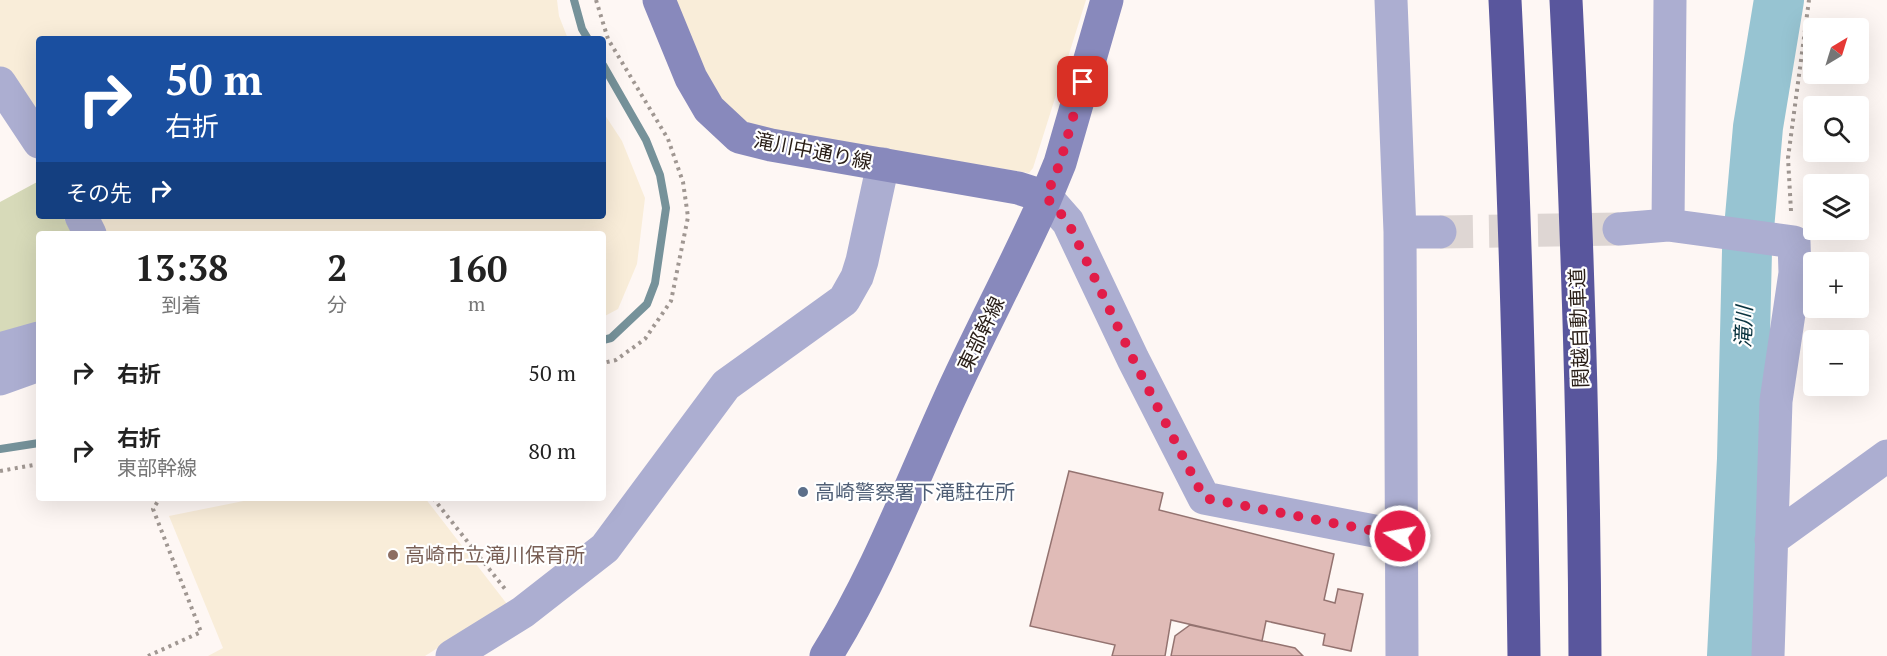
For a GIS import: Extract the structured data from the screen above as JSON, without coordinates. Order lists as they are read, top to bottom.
{
  "streets": {
    "highway": ["関越自動車道"],
    "street": ["滝川中通り線", "東部幹線"]
  },
  "crossings": [
    ["滝川中通り線", "東部幹線"]
  ],
  "water": ["滝川"],
  "places": ["高崎警察署下滝駐在所", "高崎市立滝川保育所"],
  "north": "top right",
  "page": {
    "map_buttons": ["+", "−"],
    "turn": ["50 m", "右折"],
    "then": "その先",
    "eta": [
      "13:38",
      "到着",
      "2",
      "分",
      "160",
      "m"
    ],
    "list": [
      {
        "name": "右折",
        "value": "50 m"
      },
      {
        "name": "右折",
        "note": "東部幹線",
        "value": "80 m"
      }
    ]
  }
}
